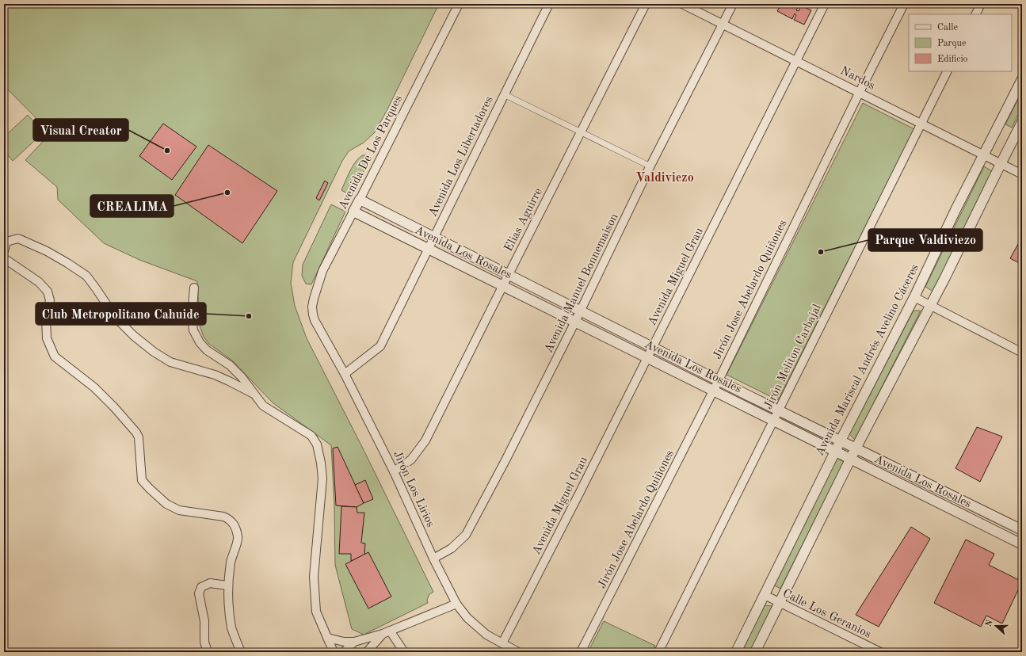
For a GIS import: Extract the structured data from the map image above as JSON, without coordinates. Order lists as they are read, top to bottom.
{
  "streets": {
    "street": [
      "Nardos",
      "Avenida De Los Parques",
      "Avenida Los Libertadores",
      "Elias Aguirre",
      "Avenida Los Rosales",
      "Avenida Miguel Grau",
      "Avenida Manuel Bonnemaison",
      "Jirón Jose Abelardo Quiñones",
      "Jirón Meliton Carbajal",
      "Avenida Mariscal Andrés Avelino Cáceres",
      "Jirón Los Lirios",
      "Calle Los Geranios"
    ]
  },
  "crossings": [
    ["Nardos", "Avenida Miguel Grau"],
    ["Nardos", "Avenida Manuel Bonnemaison"],
    ["Nardos", "Jirón Jose Abelardo Quiñones"],
    ["Nardos", "Jirón Meliton Carbajal"],
    ["Nardos", "Avenida Mariscal Andrés Avelino Cáceres"],
    ["Avenida De Los Parques", "Avenida Los Rosales"],
    ["Avenida De Los Parques", "Jirón Los Lirios"],
    ["Avenida Los Libertadores", "Avenida Los Rosales"],
    ["Avenida Los Libertadores", "Jirón Los Lirios"],
    ["Elias Aguirre", "Avenida Los Rosales"],
    ["Elias Aguirre", "Jirón Los Lirios"],
    ["Avenida Los Rosales", "Avenida Miguel Grau"],
    ["Avenida Los Rosales", "Avenida Manuel Bonnemaison"],
    ["Avenida Los Rosales", "Jirón Jose Abelardo Quiñones"],
    ["Avenida Los Rosales", "Jirón Meliton Carbajal"],
    ["Avenida Los Rosales", "Avenida Mariscal Andrés Avelino Cáceres"],
    ["Avenida Miguel Grau", "Jirón Los Lirios"],
    ["Avenida Manuel Bonnemaison", "Jirón Los Lirios"],
    ["Avenida Mariscal Andrés Avelino Cáceres", "Calle Los Geranios"]
  ],
  "districts": ["Valdiviezo"],
  "places": [
    "Visual Creator",
    "CREALIMA",
    "Parque Valdiviezo",
    "Club Metropolitano Cahuide"
  ],
  "legend": ["Calle", "Parque", "Edificio"],
  "north": "left"
}
